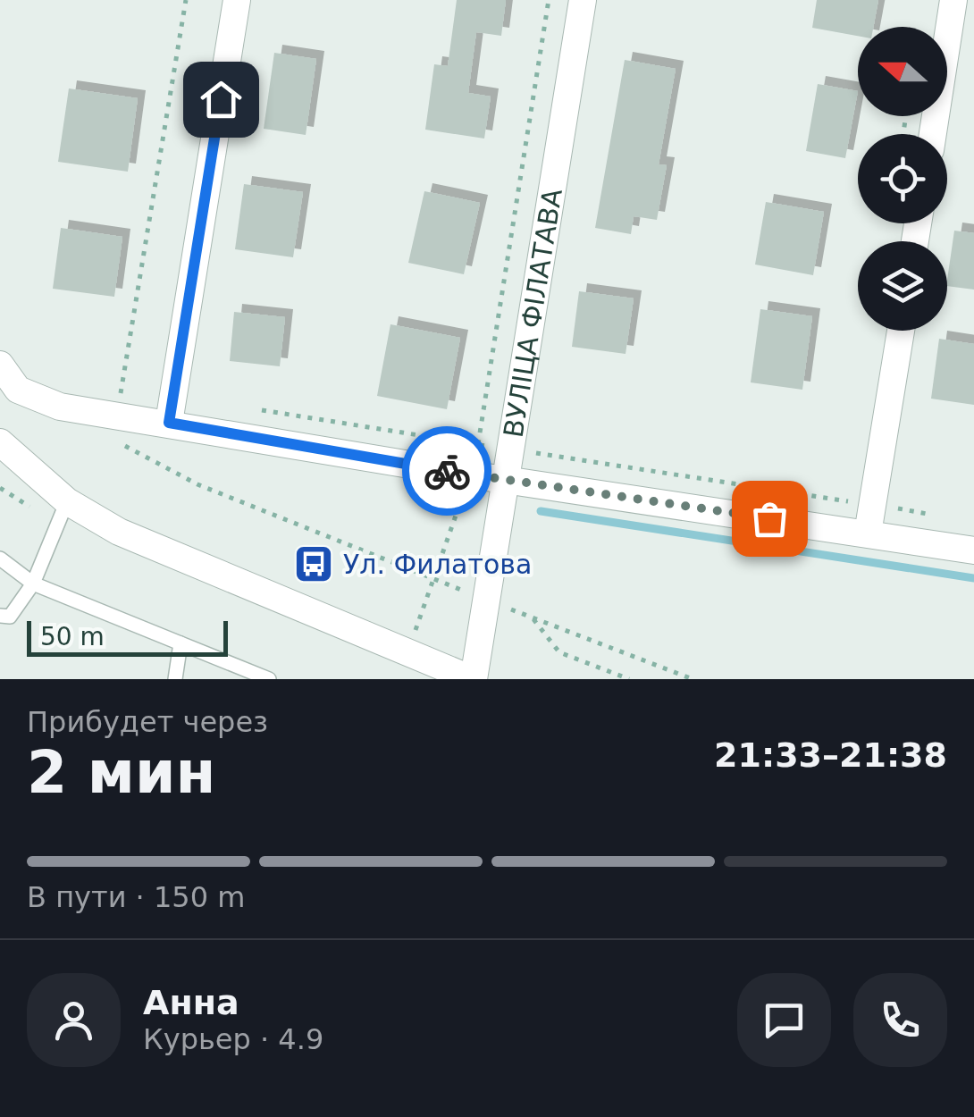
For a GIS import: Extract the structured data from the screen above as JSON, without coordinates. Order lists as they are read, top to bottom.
{
  "streets": {
    "street": ["ВУЛІЦА ФІЛАТАВА"]
  },
  "places": {
    "bus stop": ["Ул. Филатова"]
  },
  "scale_bar": "50 m",
  "north": "left",
  "page": {
    "scale": "50 m",
    "heading": ["2 мин", "Прибудет через", "21:33–21:38"],
    "panel": ["Анна", "Курьер · 4.9"],
    "bar": "В пути · 150 m"
  }
}
